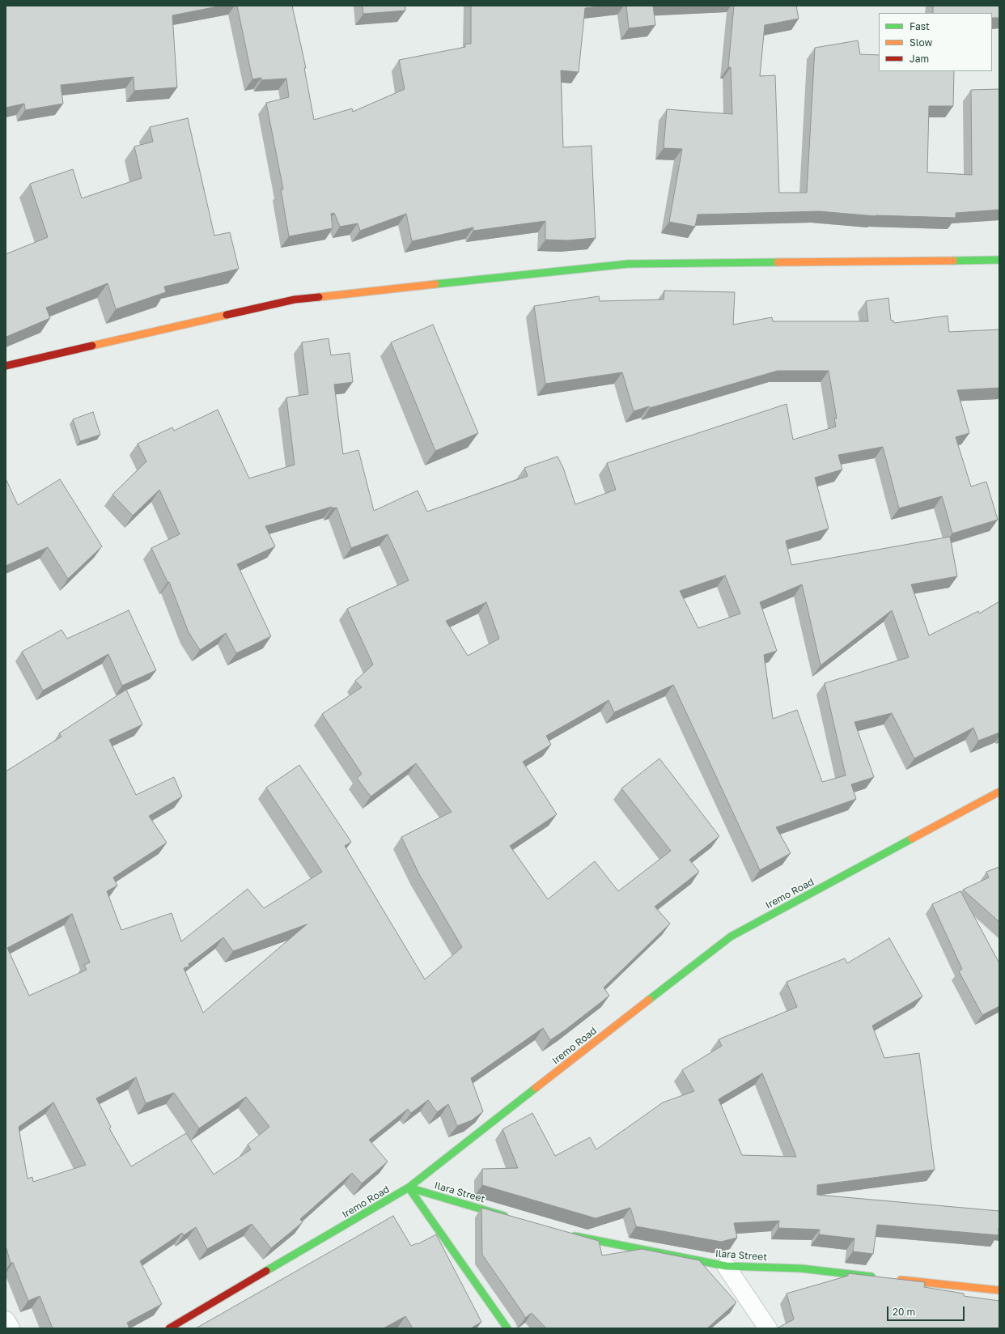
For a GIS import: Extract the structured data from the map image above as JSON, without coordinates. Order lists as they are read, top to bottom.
{
  "streets": {
    "street": ["Iremo Road", "Ilara Street"]
  },
  "crossings": [
    ["Iremo Road", "Ilara Street"]
  ],
  "legend": ["Fast", "Slow", "Jam"],
  "scale_bar": "20 m"
}
